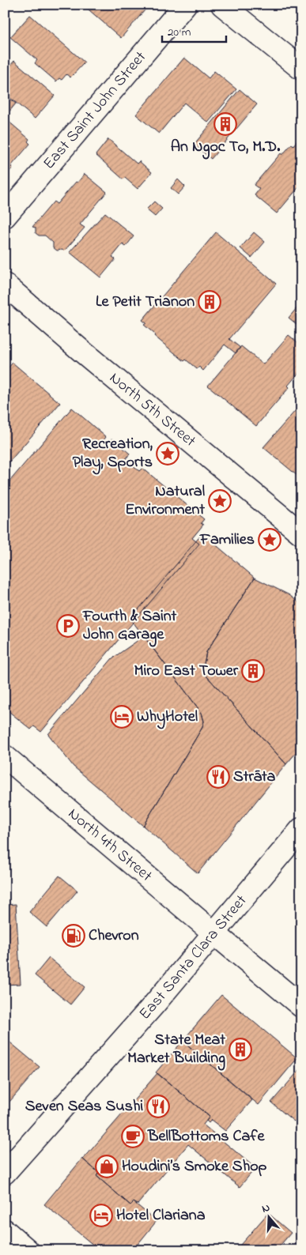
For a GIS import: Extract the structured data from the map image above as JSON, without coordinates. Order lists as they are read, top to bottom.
{
  "streets": {
    "street": [
      "East Saint John Street",
      "North 5th Street",
      "North 4th Street",
      "East Santa Clara Street"
    ]
  },
  "crossings": [
    ["North 4th Street", "East Santa Clara Street"]
  ],
  "places": {
    "building": [
      "An Ngoc To, M.D.",
      "Le Petit Trianon",
      "Miro East Tower",
      "State Meat Market Building"
    ],
    "place": ["Recreation, Play, Sports", "Natural Environment", "Families"],
    "parking": ["Fourth & Saint John Garage"],
    "hotel": ["WhyHotel", "Hotel Clariana"],
    "restaurant": ["Strāta", "Seven Seas Sushi"],
    "fuel station": ["Chevron"],
    "cafe": ["BellBottoms Cafe"],
    "shop": ["Houdini’s Smoke Shop"]
  },
  "scale_bar": "20 m",
  "north": "top"
}
